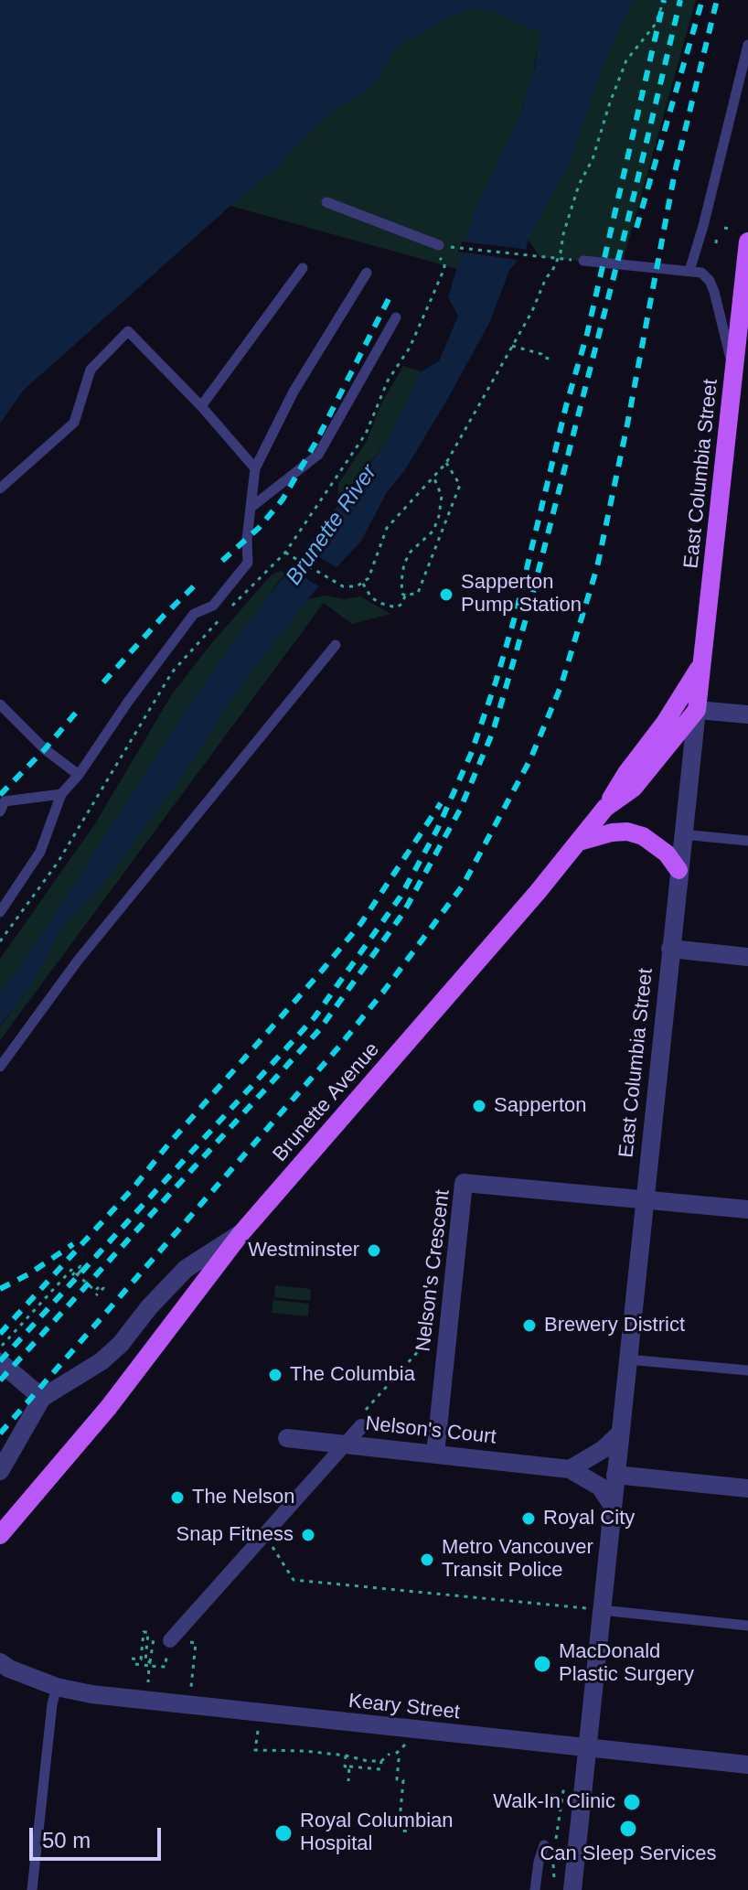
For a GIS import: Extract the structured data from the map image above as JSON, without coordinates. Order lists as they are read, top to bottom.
{
  "streets": {
    "main road": ["East Columbia Street", "Brunette Avenue"],
    "street": ["Nelson's Crescent", "Nelson's Court", "Keary Street"]
  },
  "crossings": [
    ["East Columbia Street", "Brunette Avenue"],
    ["East Columbia Street", "Nelson's Crescent"],
    ["East Columbia Street", "Nelson's Court"],
    ["East Columbia Street", "Keary Street"],
    ["Nelson's Crescent", "Nelson's Court"]
  ],
  "water": ["Brunette River"],
  "places": [
    "Sapperton Pump Station",
    "Sapperton",
    "Westminster",
    "Brewery District",
    "The Columbia",
    "The Nelson",
    "Royal City",
    "Snap Fitness",
    "Metro Vancouver Transit Police",
    "MacDonald Plastic Surgery",
    "Walk-In Clinic",
    "Can Sleep Services",
    "Royal Columbian Hospital"
  ],
  "scale_bar": "50 m"
}
